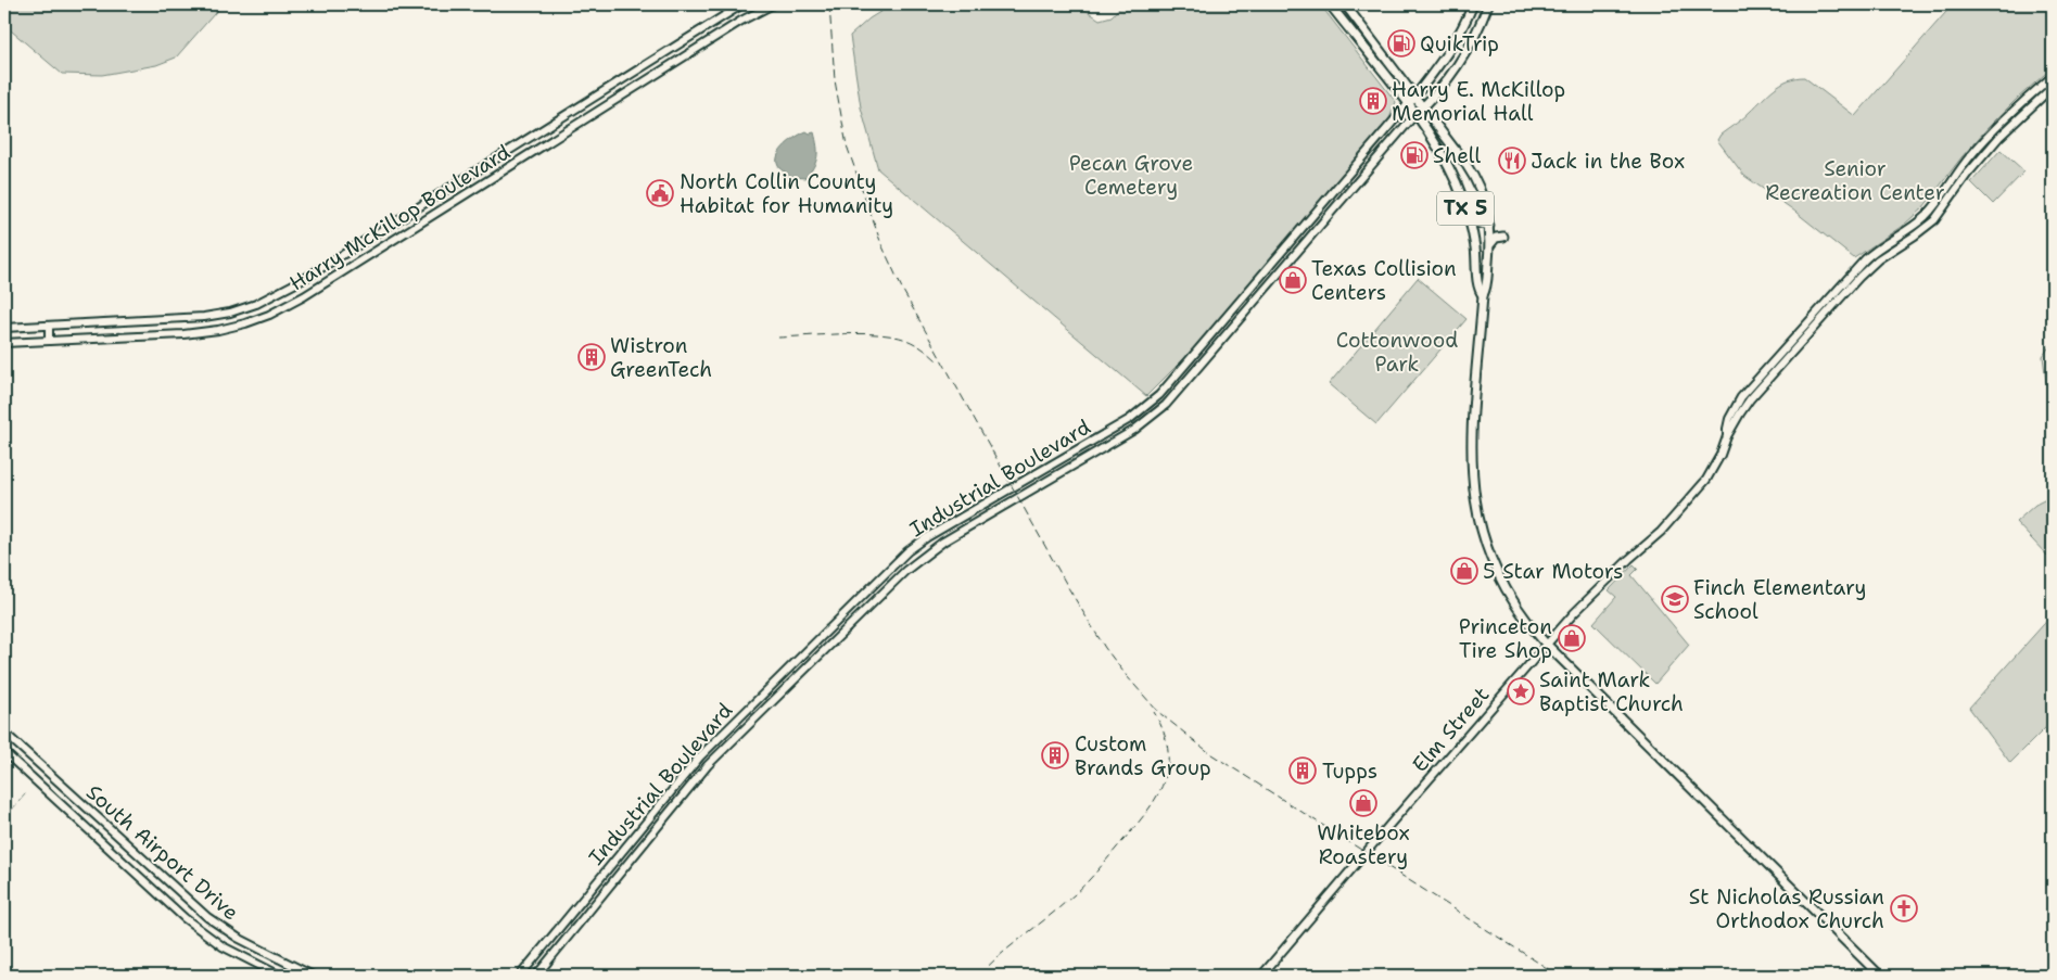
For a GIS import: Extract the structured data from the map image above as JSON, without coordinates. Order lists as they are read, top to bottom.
{
  "streets": {
    "main road": [
      "TX 5",
      "Harry McKillop Boulevard",
      "Industrial Boulevard",
      "Elm Street",
      "South Airport Drive"
    ]
  },
  "crossings": [
    ["TX 5", "Industrial Boulevard"],
    ["TX 5", "Elm Street"]
  ],
  "parks": ["Pecan Grove Cemetery", "Senior Recreation Center", "Cottonwood Park"],
  "places": {
    "fuel station": ["QuikTrip", "Shell"],
    "building": [
      "Harry E. McKillop Memorial Hall",
      "Wistron GreenTech",
      "Custom Brands Group",
      "Tupps"
    ],
    "restaurant": ["Jack in the Box"],
    "public building": ["North Collin County Habitat for Humanity"],
    "shop": [
      "Texas Collision Centers",
      "5 Star Motors",
      "Princeton Tire Shop",
      "Whitebox Roastery"
    ],
    "school or university": ["Finch Elementary School"],
    "place": ["Saint Mark Baptist Church"],
    "church": ["St Nicholas Russian Orthodox Church"]
  }
}
